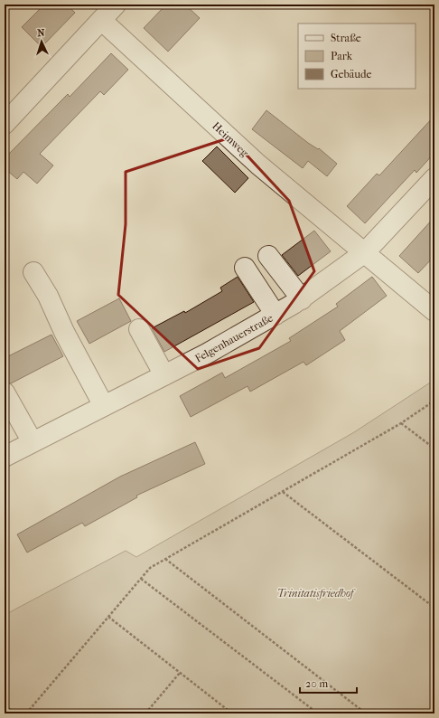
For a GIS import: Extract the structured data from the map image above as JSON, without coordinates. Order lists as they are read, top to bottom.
{
  "streets": {
    "street": ["Heimweg", "Felgenhauerstraße"]
  },
  "crossings": [
    ["Heimweg", "Felgenhauerstraße"]
  ],
  "parks": ["Trinitatisfriedhof"],
  "legend": ["Straße", "Park", "Gebäude"],
  "scale_bar": "20 m",
  "north": "top"
}
